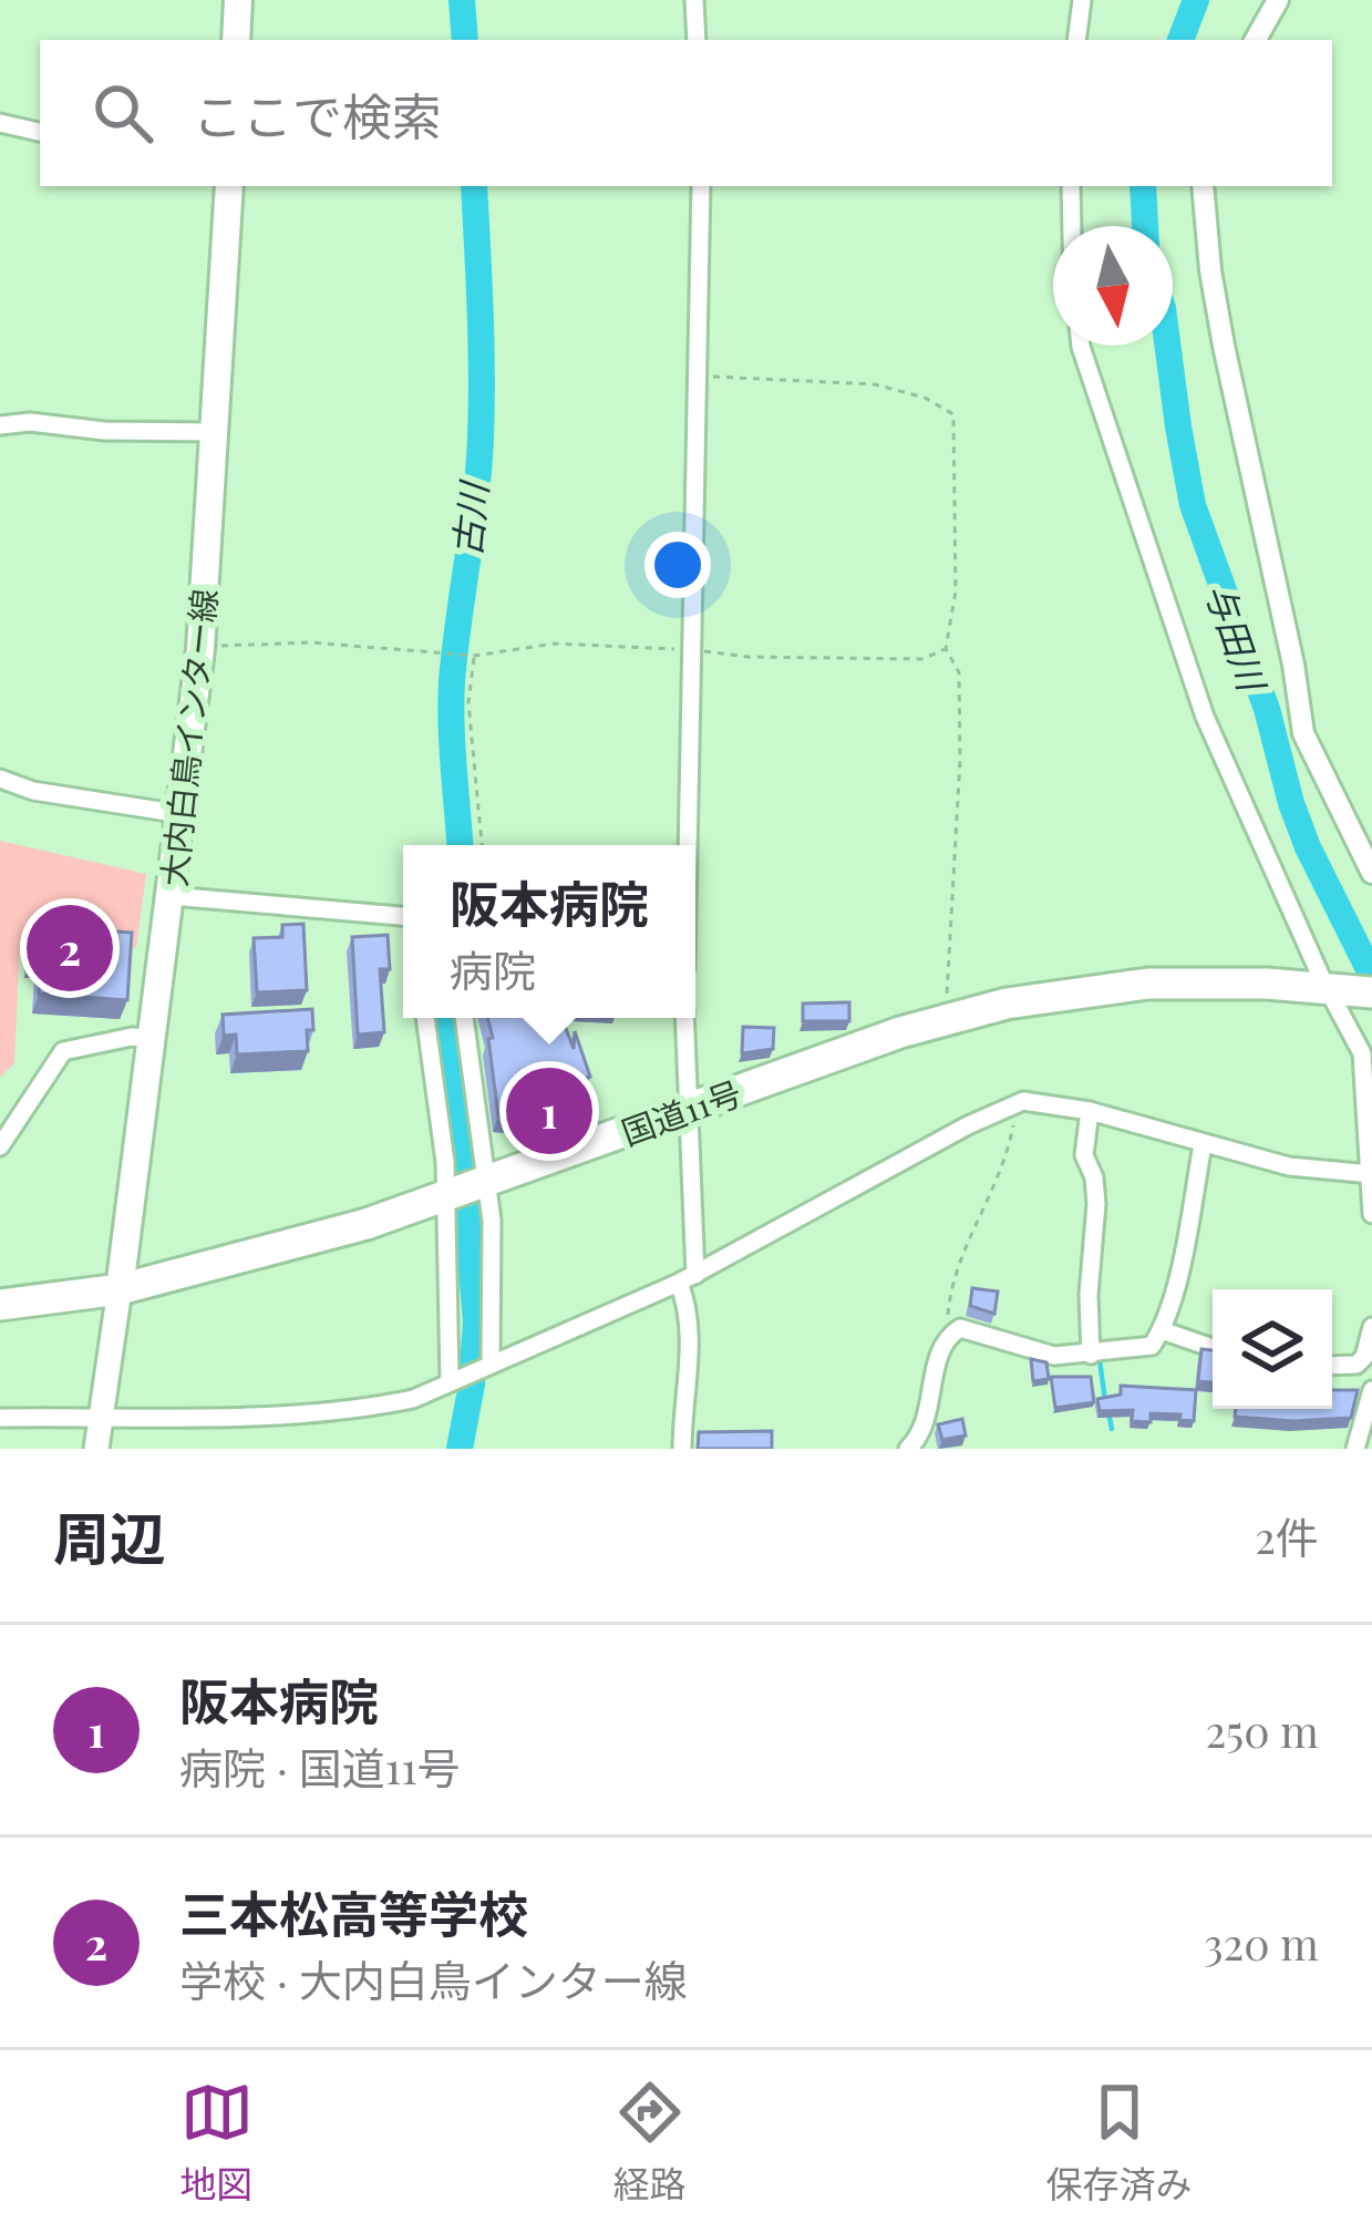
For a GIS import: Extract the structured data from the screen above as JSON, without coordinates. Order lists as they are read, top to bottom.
{
  "streets": {
    "highway": ["国道11号"],
    "main road": ["大内白鳥インター線"]
  },
  "crossings": [
    ["大内白鳥インター線", "国道11号"]
  ],
  "water": ["古川", "与田川"],
  "north": "bottom",
  "page": {
    "search": "ここで検索",
    "popup": ["阪本病院", "病院"],
    "pins": ["2", "1"],
    "heading": ["周辺", "2件"],
    "list": [
      {
        "mark": "1",
        "name": "阪本病院",
        "note": "病院 · 国道11号",
        "value": "250 m"
      },
      {
        "mark": "2",
        "name": "三本松高等学校",
        "note": "学校 · 大内白鳥インター線",
        "value": "320 m"
      }
    ],
    "nav": ["地図", "経路", "保存済み"]
  }
}
